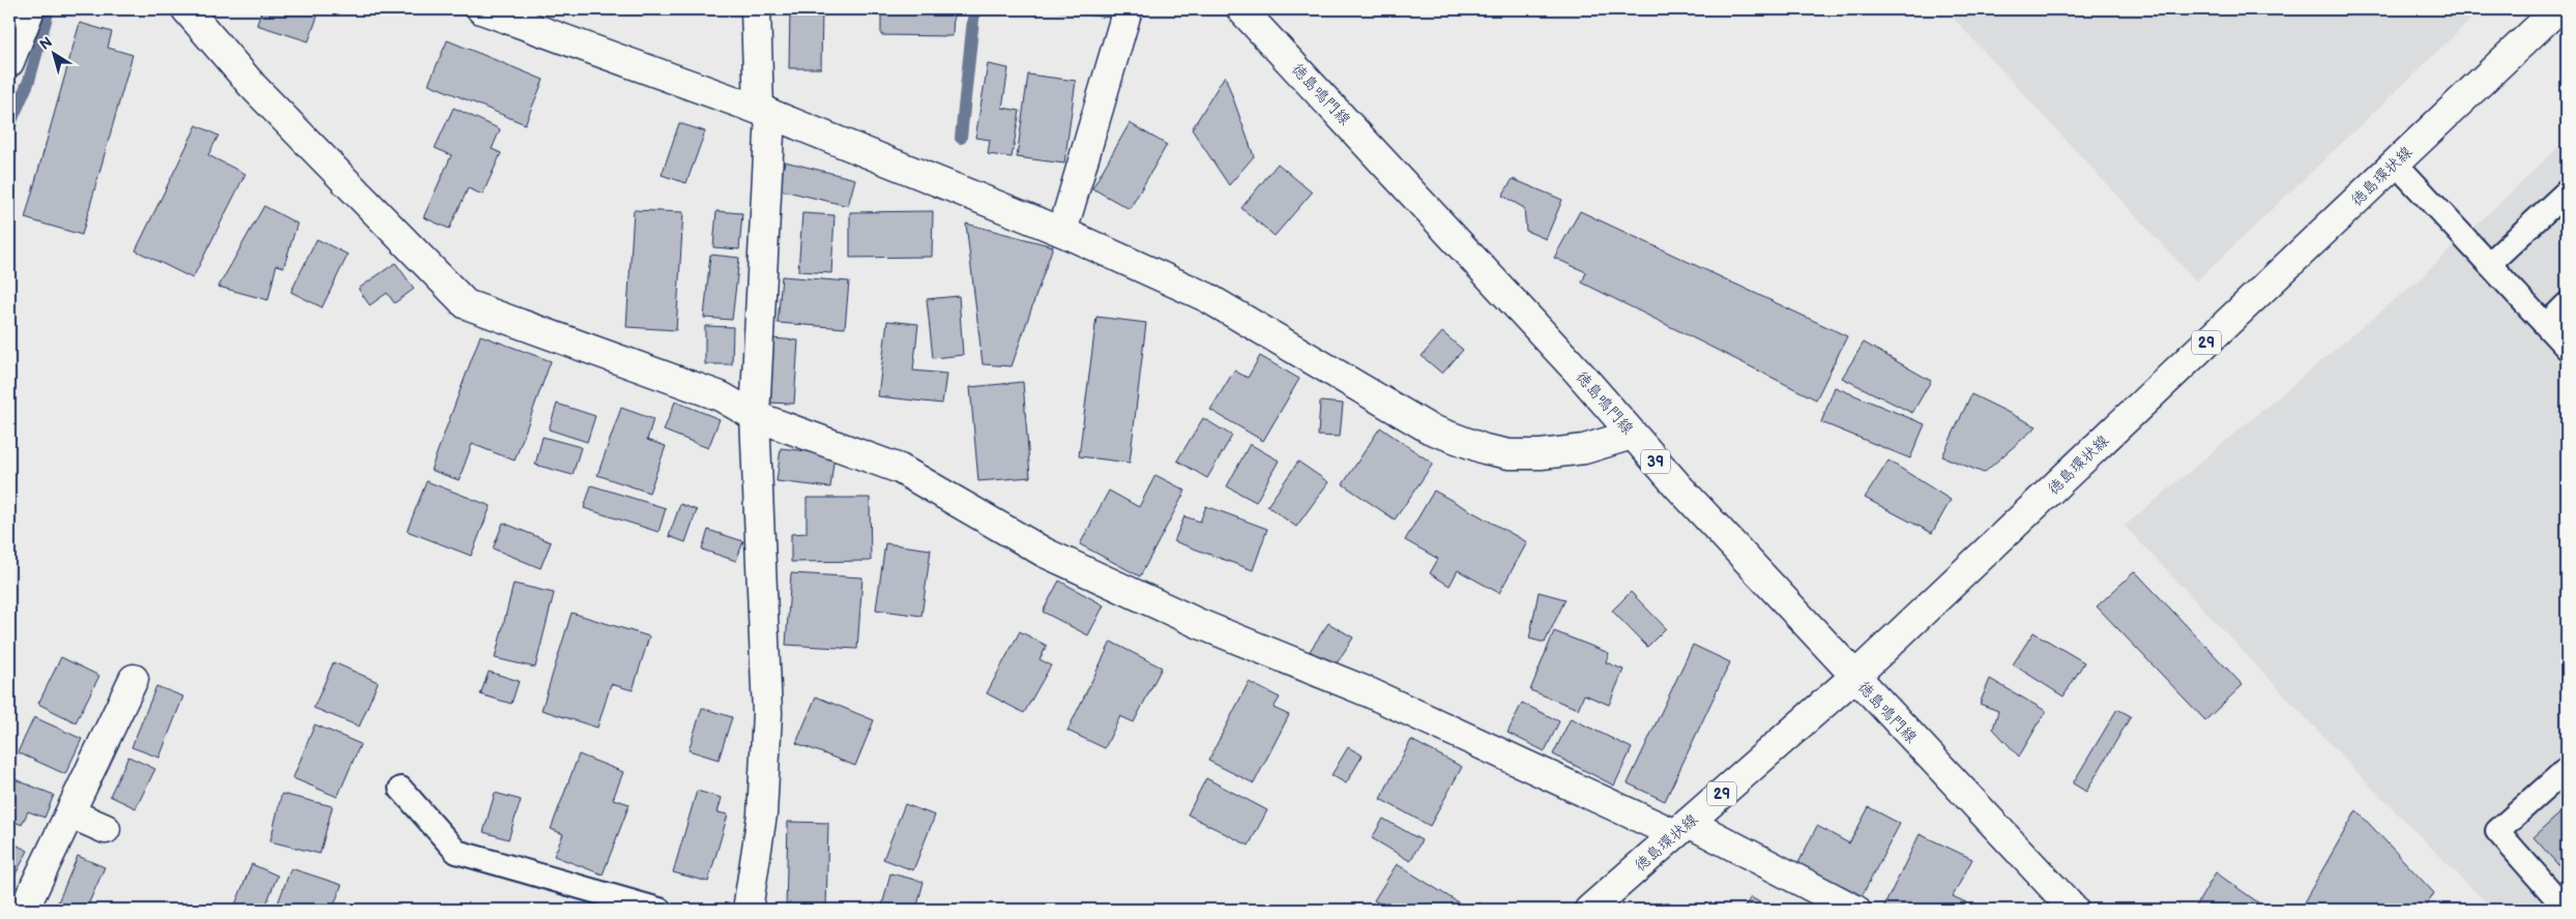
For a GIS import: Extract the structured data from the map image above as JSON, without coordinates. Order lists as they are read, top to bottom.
{
  "streets": {
    "street": [
      "徳島鳴門線",
      "徳島環状線",
      "29",
      "39"
    ]
  },
  "crossings": [
    ["徳島鳴門線", "徳島環状線"]
  ],
  "north": "top left"
}
